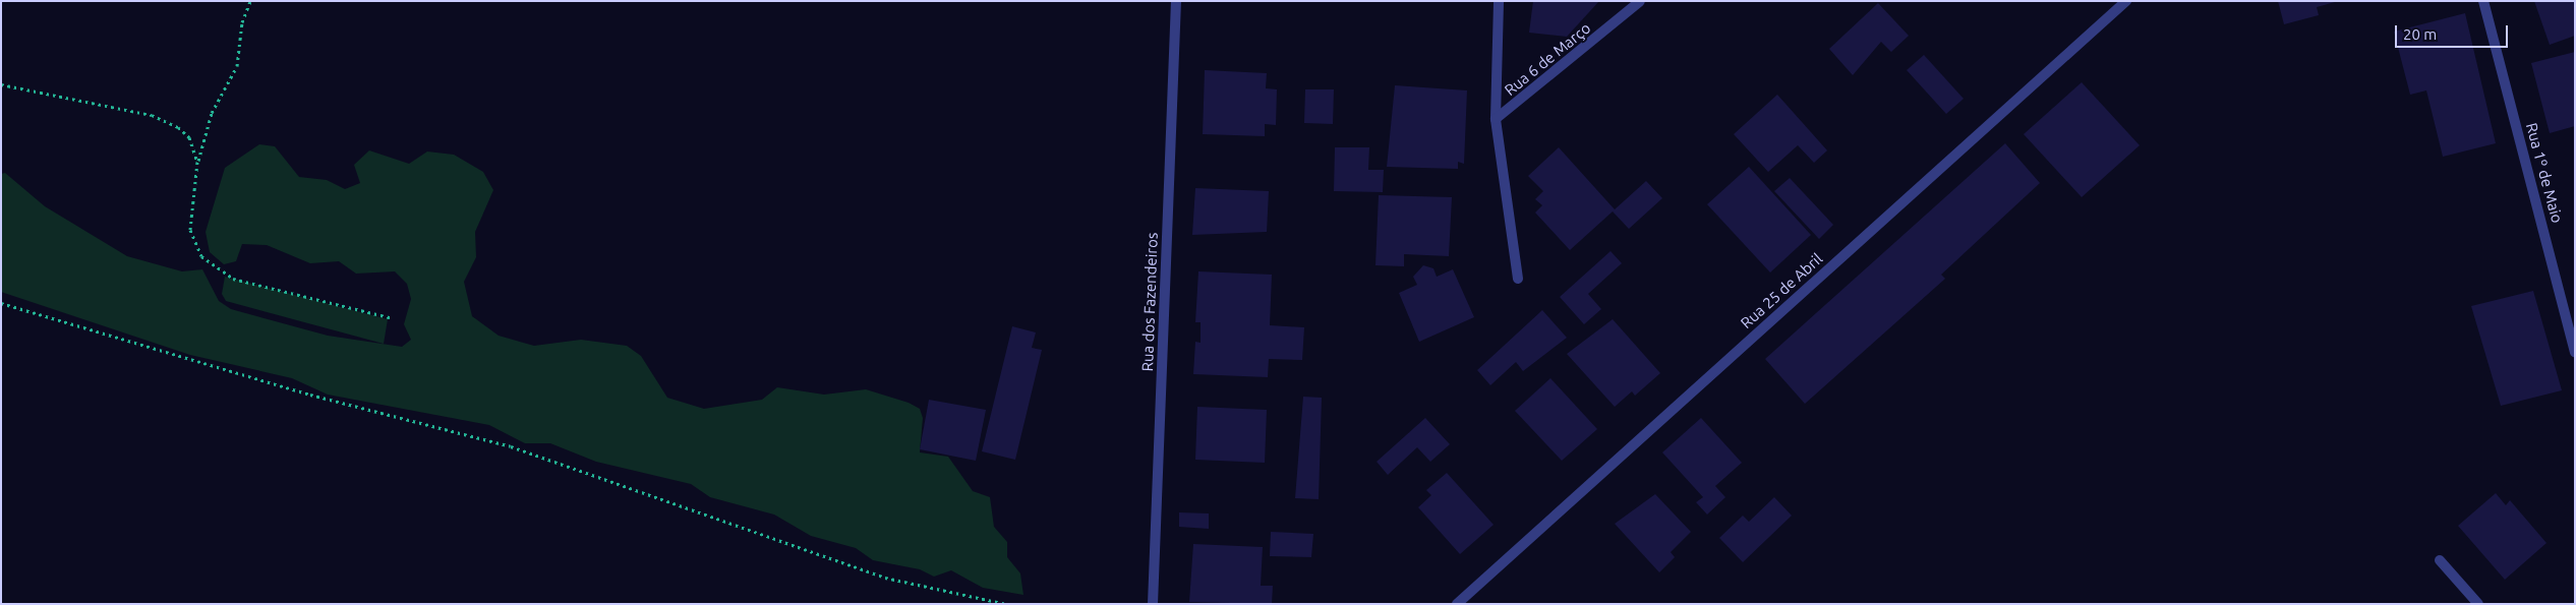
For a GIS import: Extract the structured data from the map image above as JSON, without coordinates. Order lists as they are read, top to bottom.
{
  "streets": {
    "street": [
      "Rua 6 de Março",
      "Rua 1º de Maio",
      "Rua 25 de Abril",
      "Rua dos Fazendeiros"
    ]
  },
  "scale_bar": "20 m"
}
